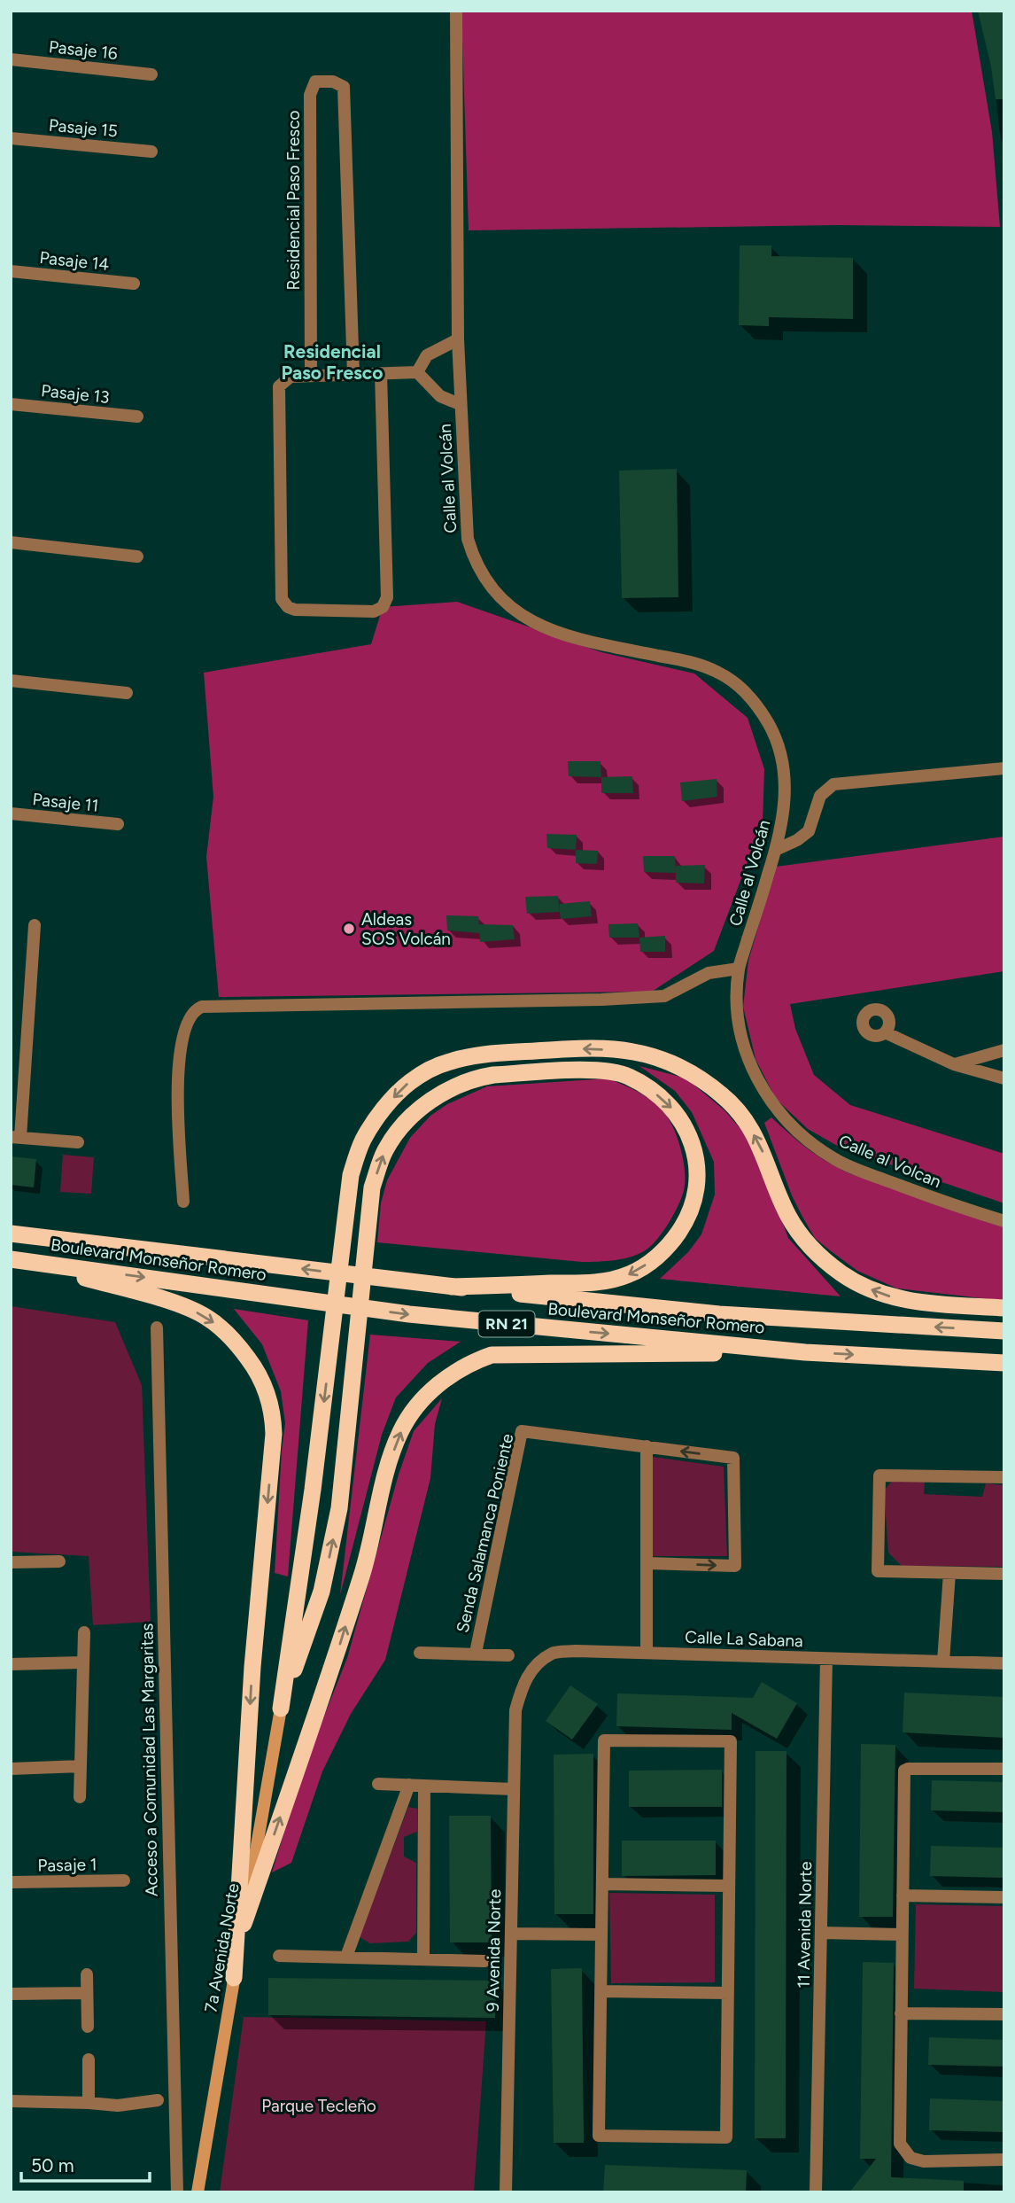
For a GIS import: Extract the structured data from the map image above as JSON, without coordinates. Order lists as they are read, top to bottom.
{
  "streets": {
    "highway": ["Boulevard Monseñor Romero", "RN 21"],
    "main road": ["7a Avenida Norte"],
    "street": [
      "Pasaje 16",
      "Pasaje 15",
      "Residencial Paso Fresco",
      "Pasaje 14",
      "Pasaje 13",
      "Calle al Volcán",
      "Pasaje 11",
      "Calle al Volcan",
      "Senda Salamanca Poniente",
      "Calle La Sabana",
      "Acceso a Comunidad Las Margaritas",
      "Pasaje 1",
      "11 Avenida Norte",
      "9 Avenida Norte"
    ]
  },
  "crossings": [
    ["Calle al Volcán", "Calle al Volcan"],
    ["Calle La Sabana", "11 Avenida Norte"],
    ["Calle La Sabana", "9 Avenida Norte"]
  ],
  "districts": ["Residencial Paso Fresco"],
  "parks": ["Parque Tecleño"],
  "places": ["Aldeas SOS Volcán"],
  "scale_bar": "50 m"
}
